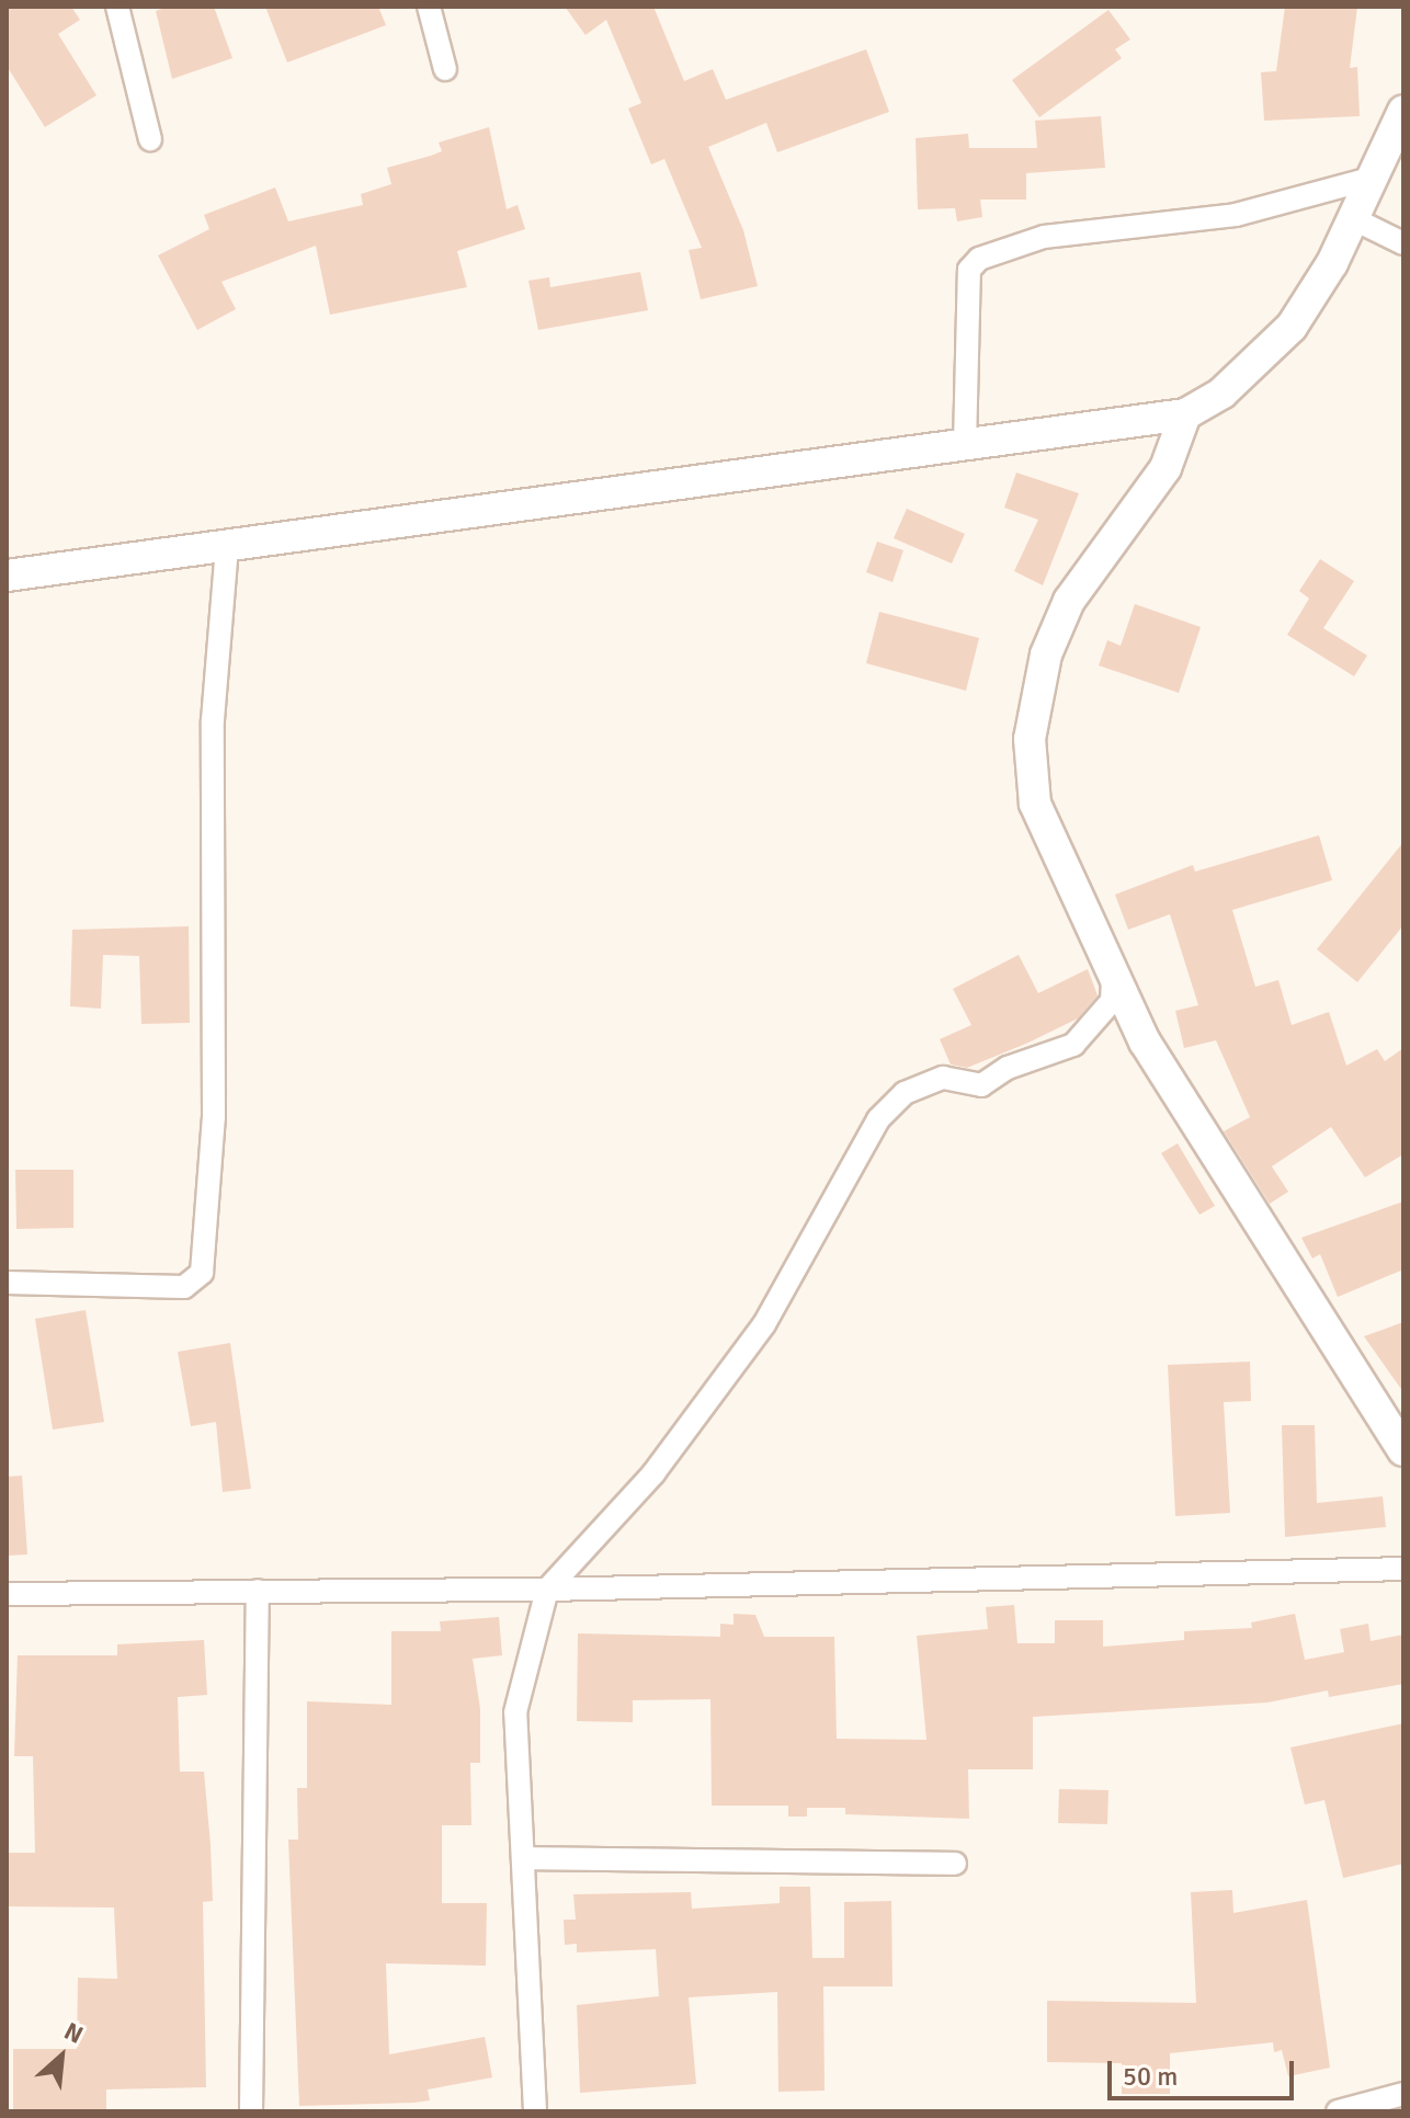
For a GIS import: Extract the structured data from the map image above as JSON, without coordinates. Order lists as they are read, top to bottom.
{
  "scale_bar": "50 m",
  "north": "top right"
}
